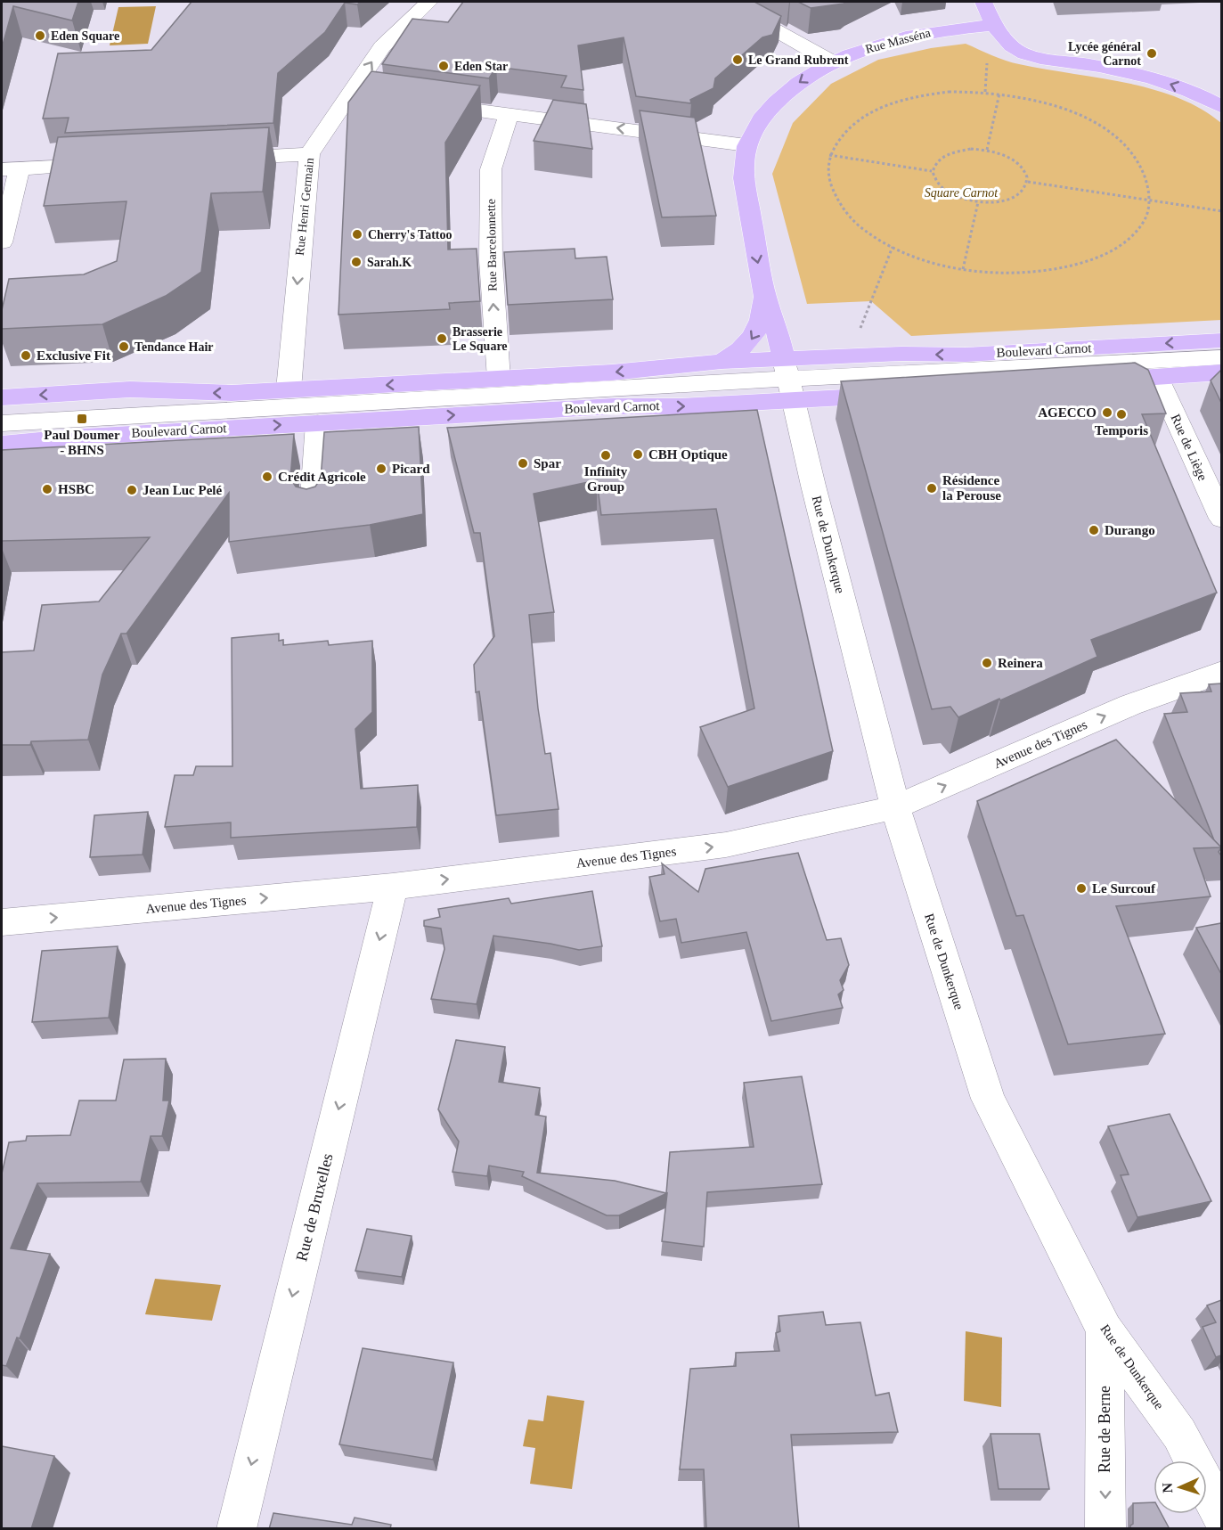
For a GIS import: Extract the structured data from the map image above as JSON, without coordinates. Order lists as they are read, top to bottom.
{
  "streets": {
    "main road": ["Rue Masséna", "Boulevard Carnot"],
    "street": [
      "Rue Henri Germain",
      "Rue Barcelonnette",
      "Rue de Liège",
      "Rue de Dunkerque",
      "Avenue des Tignes",
      "Rue de Bruxelles",
      "Rue de Berne"
    ]
  },
  "crossings": [
    ["Rue Masséna", "Boulevard Carnot"],
    ["Rue Masséna", "Rue de Dunkerque"],
    ["Rue Henri Germain", "Boulevard Carnot"],
    ["Rue Barcelonnette", "Boulevard Carnot"],
    ["Boulevard Carnot", "Rue de Liège"],
    ["Boulevard Carnot", "Rue de Dunkerque"],
    ["Rue de Dunkerque", "Avenue des Tignes"],
    ["Rue de Dunkerque", "Rue de Berne"],
    ["Avenue des Tignes", "Rue de Bruxelles"]
  ],
  "one_way": [
    "Rue Masséna",
    "Rue Barcelonnette",
    "Avenue des Tignes",
    "Rue de Bruxelles",
    "Rue de Berne"
  ],
  "parks": ["Square Carnot"],
  "places": {
    "other": [
      "Eden Square",
      "Lycée général Carnot",
      "Le Grand Rubrent",
      "Eden Star",
      "Cherry's Tattoo",
      "Sarah.K",
      "Brasserie Le Square",
      "Tendance Hair",
      "Exclusive Fit",
      "AGECCO",
      "Temporis",
      "CBH Optique",
      "Infinity Group",
      "Spar",
      "Picard",
      "Crédit Agricole",
      "Résidence la Perouse",
      "HSBC",
      "Jean Luc Pelé",
      "Durango",
      "Reinera",
      "Le Surcouf"
    ],
    "transit": ["Paul Doumer - BHNS"]
  },
  "north": "left"
}
